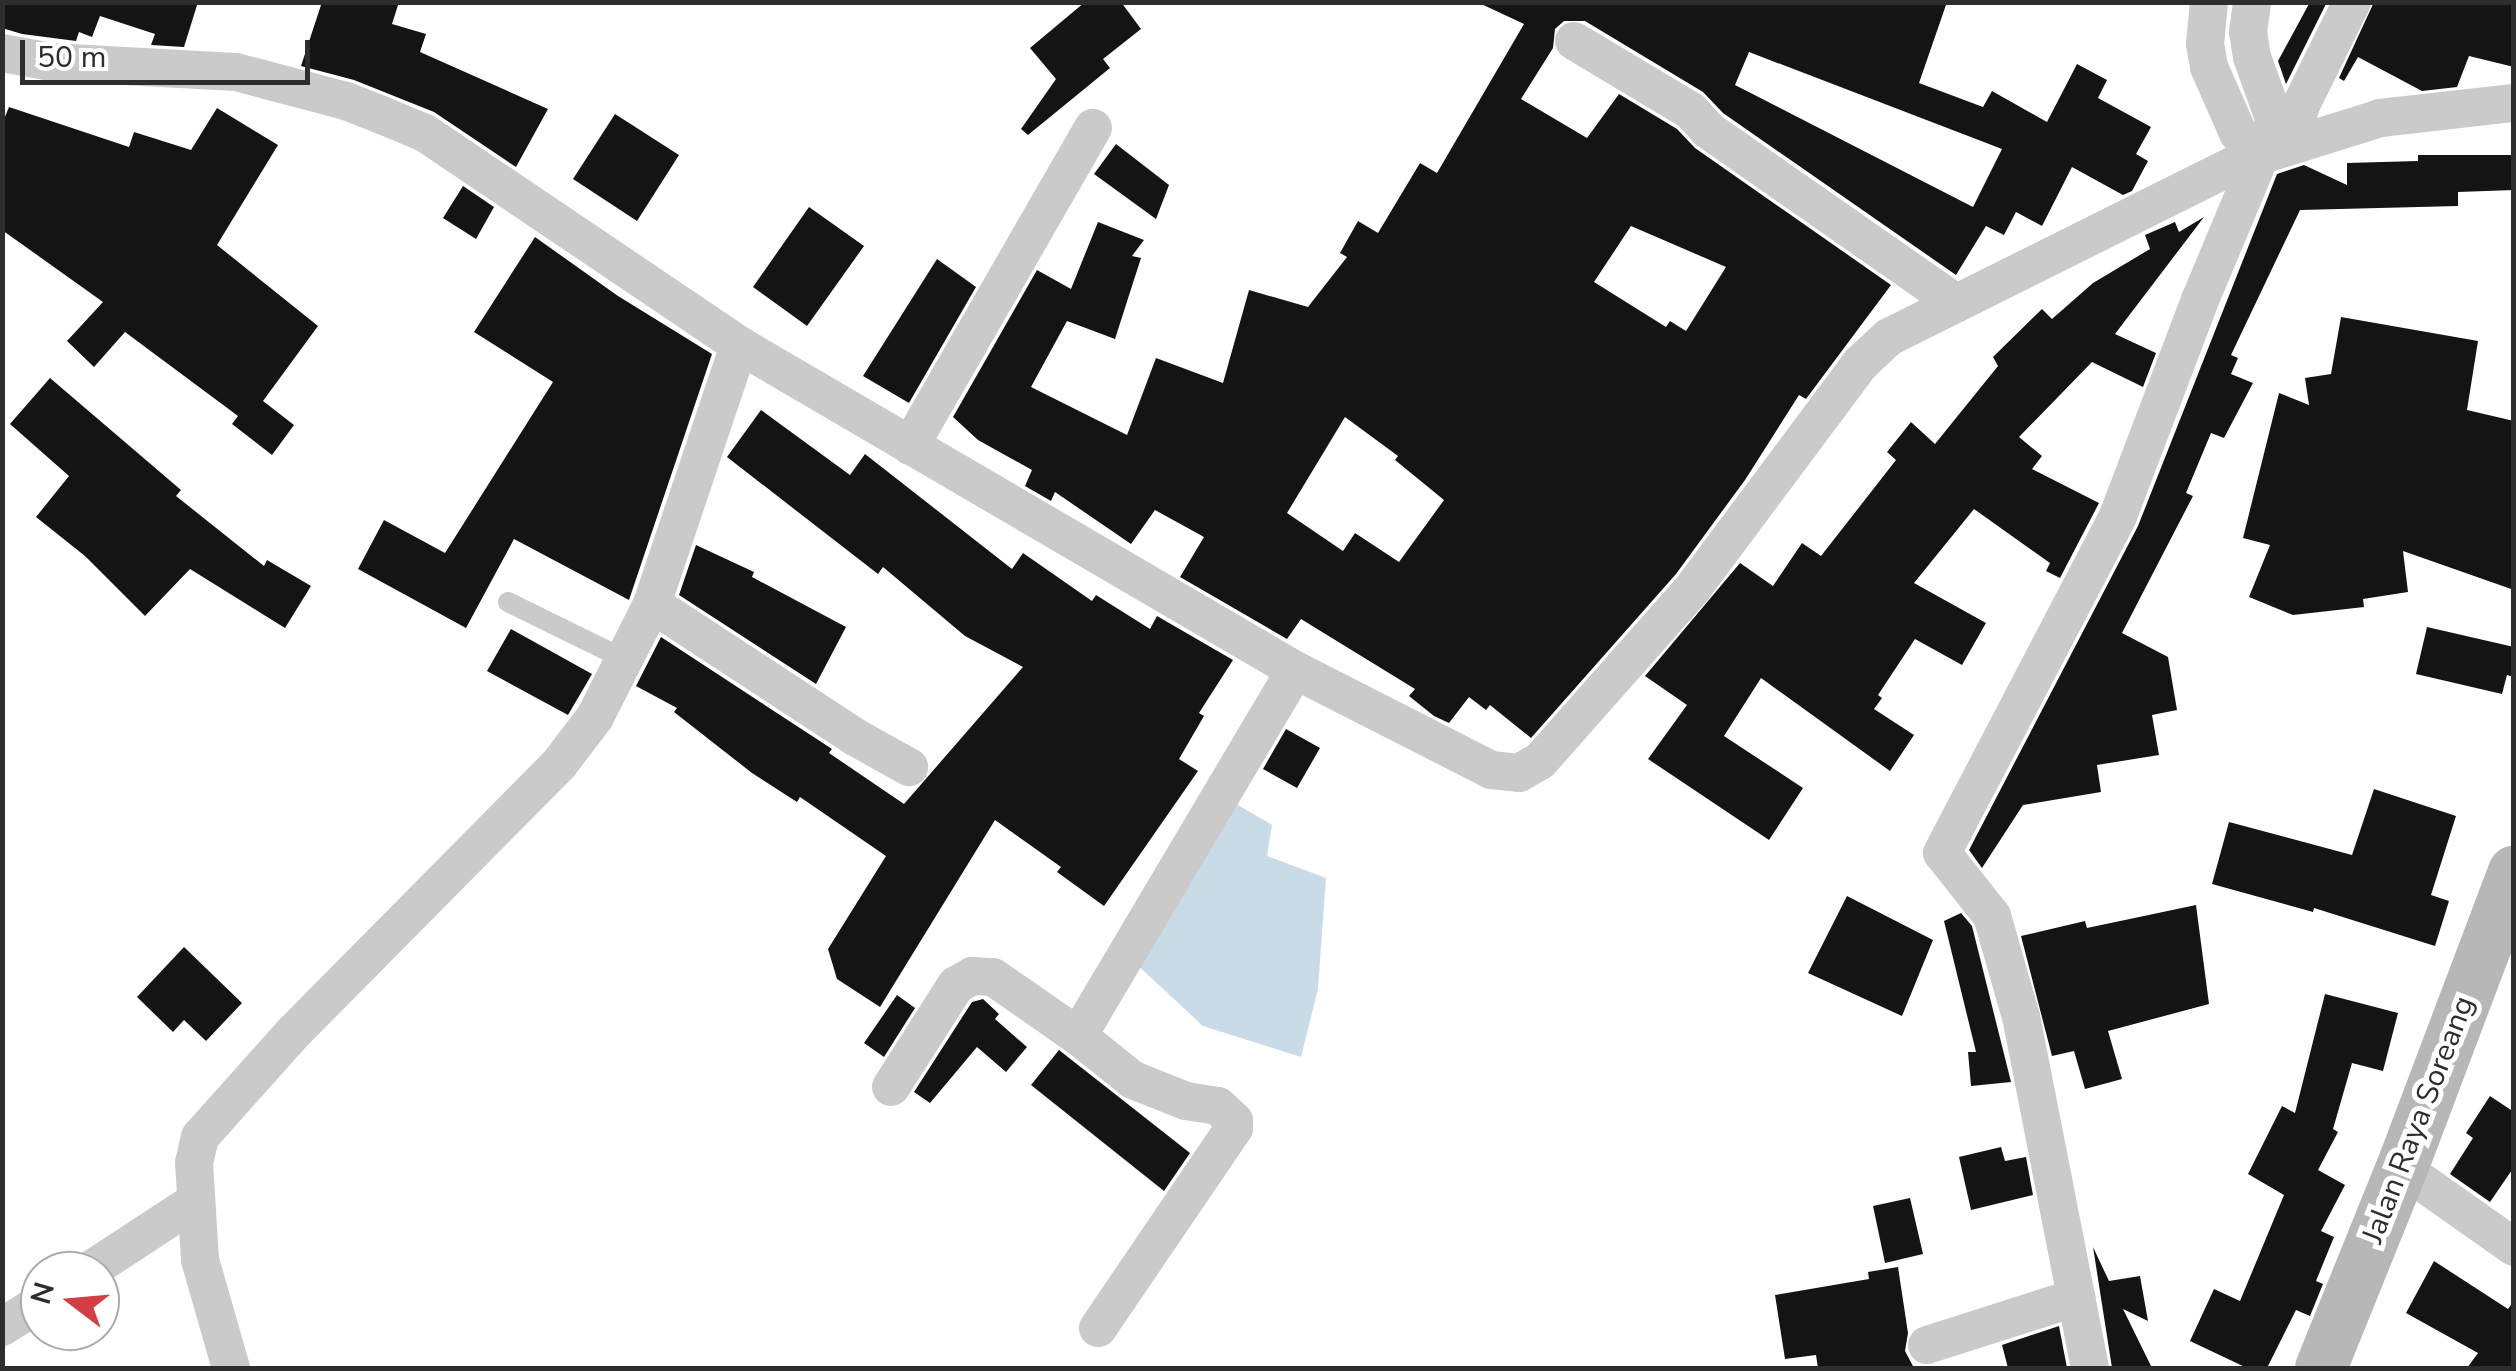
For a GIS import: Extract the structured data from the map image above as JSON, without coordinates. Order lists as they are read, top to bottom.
{
  "streets": {
    "main road": ["Jalan Raya Soreang"]
  },
  "scale_bar": "50 m",
  "north": "left"
}
